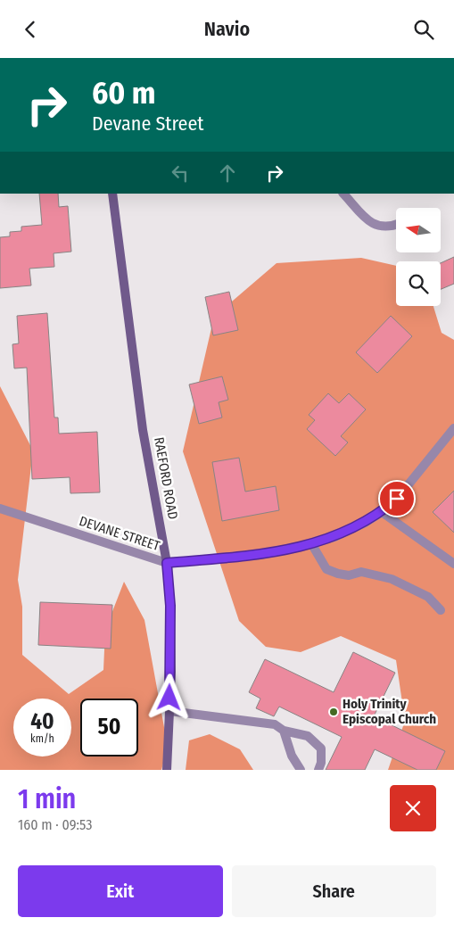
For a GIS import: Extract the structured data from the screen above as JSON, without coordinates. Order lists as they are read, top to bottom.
{
  "streets": {
    "main road": ["RAEFORD ROAD"],
    "street": ["DEVANE STREET"]
  },
  "crossings": [
    ["RAEFORD ROAD", "DEVANE STREET"]
  ],
  "places": ["Holy Trinity Episcopal Church"],
  "north": "left",
  "page": {
    "header": "Navio",
    "turn": ["60 m", "Devane Street"],
    "speed": "40 km/h",
    "limit": "50",
    "heading": ["1 min", "160 m · 09:53"],
    "buttons": ["Exit", "Share"]
  }
}
